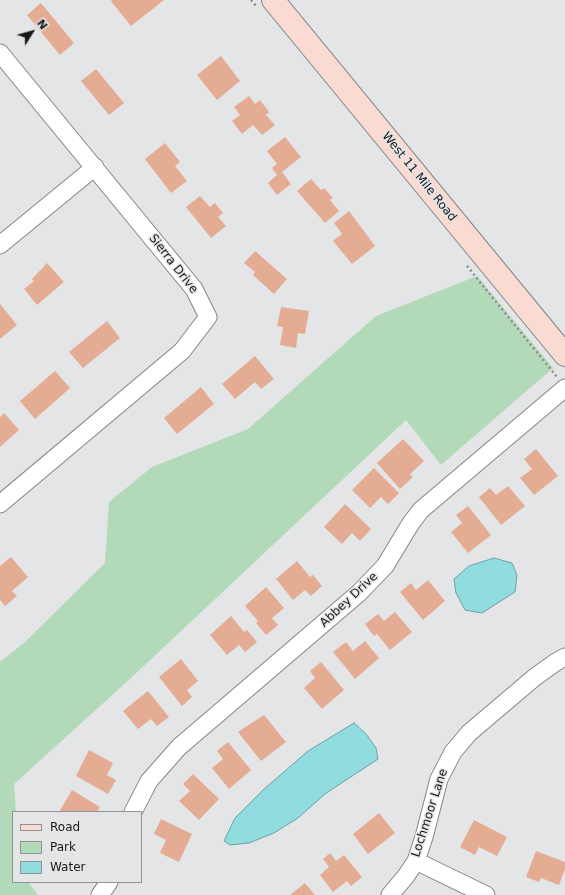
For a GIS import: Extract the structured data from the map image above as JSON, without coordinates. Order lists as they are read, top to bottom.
{
  "streets": {
    "street": [
      "West 11 Mile Road",
      "Sierra Drive",
      "Abbey Drive",
      "Lochmoor Lane"
    ]
  },
  "legend": ["Road", "Park", "Water"],
  "north": "top right"
}
